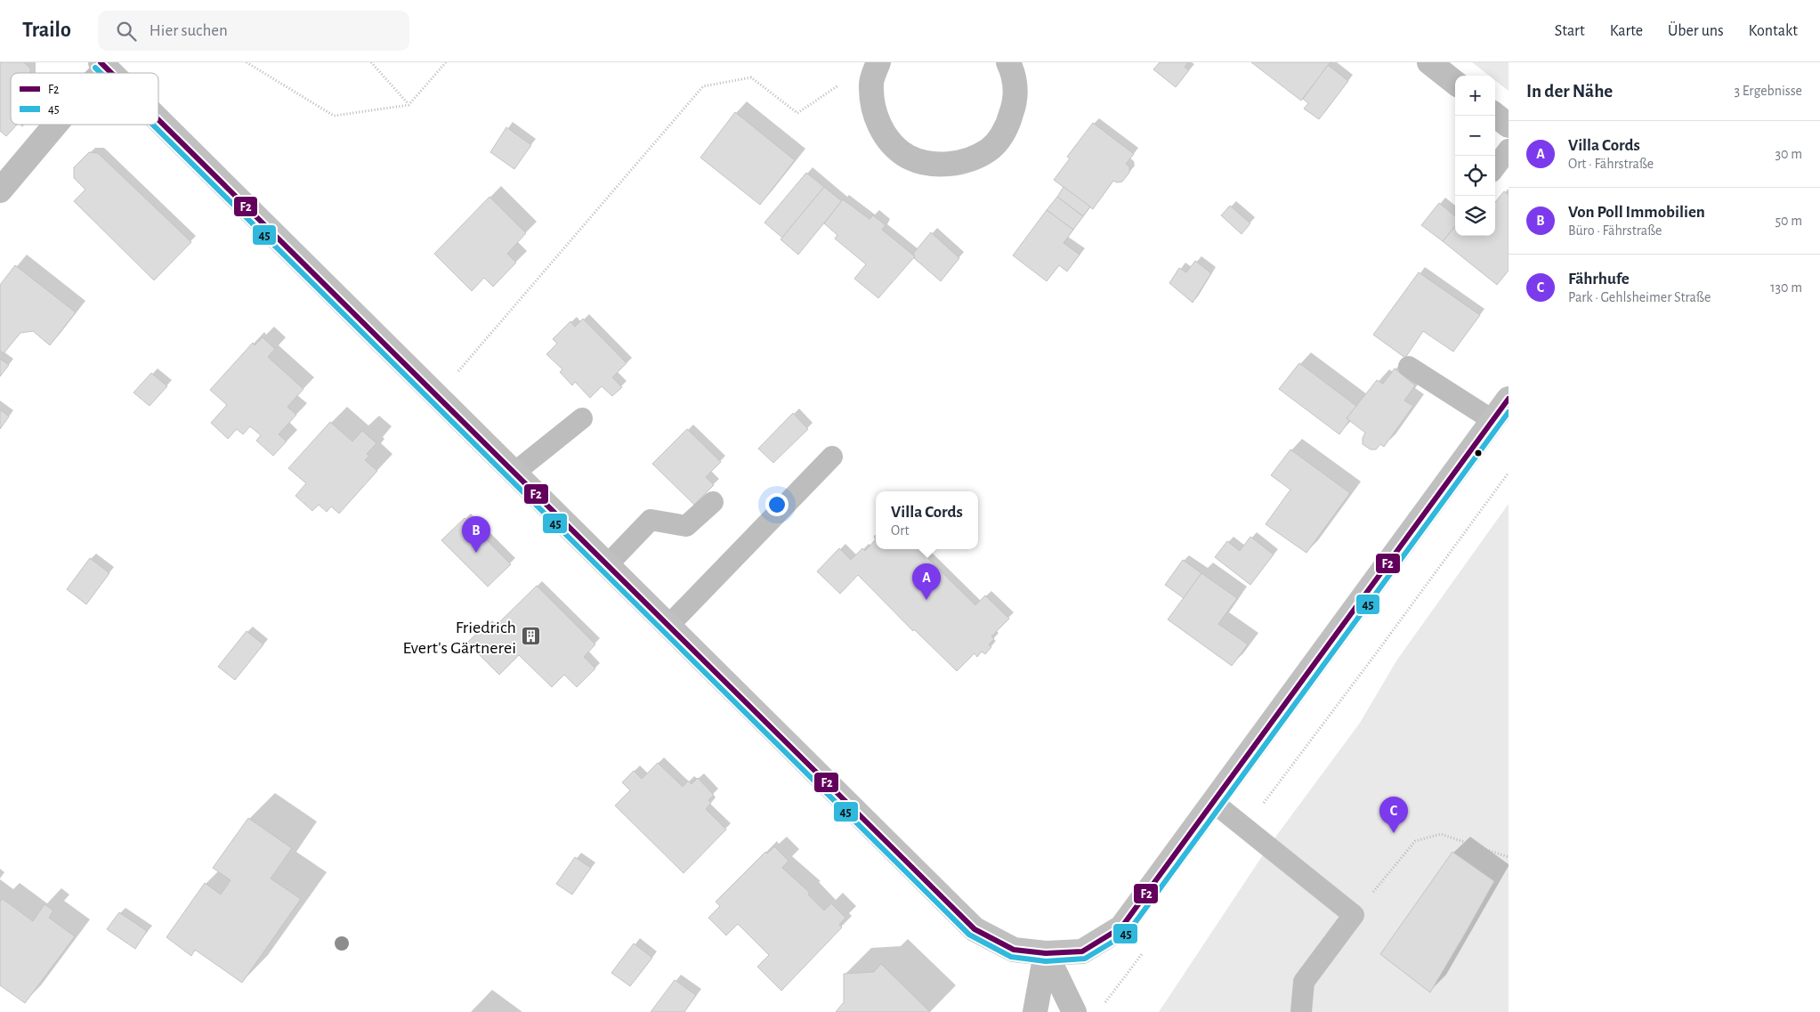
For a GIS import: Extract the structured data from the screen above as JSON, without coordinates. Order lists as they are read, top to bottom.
{
  "places": {
    "building": ["Friedrich Evert's Gärtnerei"]
  },
  "lines": ["transit line F2", "transit line 45"],
  "legend": ["F2", "45"],
  "page": {
    "header": "Trailo",
    "search": "Hier suchen",
    "nav": [
      "Start",
      "Karte",
      "Über uns",
      "Kontakt"
    ],
    "heading": ["In der Nähe", "3 Ergebnisse"],
    "map_buttons": ["+", "−"],
    "list": [
      {
        "mark": "A",
        "name": "Villa Cords",
        "note": "Ort · Fährstraße",
        "value": "30 m"
      },
      {
        "mark": "B",
        "name": "Von Poll Immobilien",
        "note": "Büro · Fährstraße",
        "value": "50 m"
      },
      {
        "mark": "C",
        "name": "Fährhufe",
        "note": "Park · Gehlsheimer Straße",
        "value": "130 m"
      }
    ],
    "popup": ["Villa Cords", "Ort"],
    "pins": ["B", "A", "C"]
  }
}
